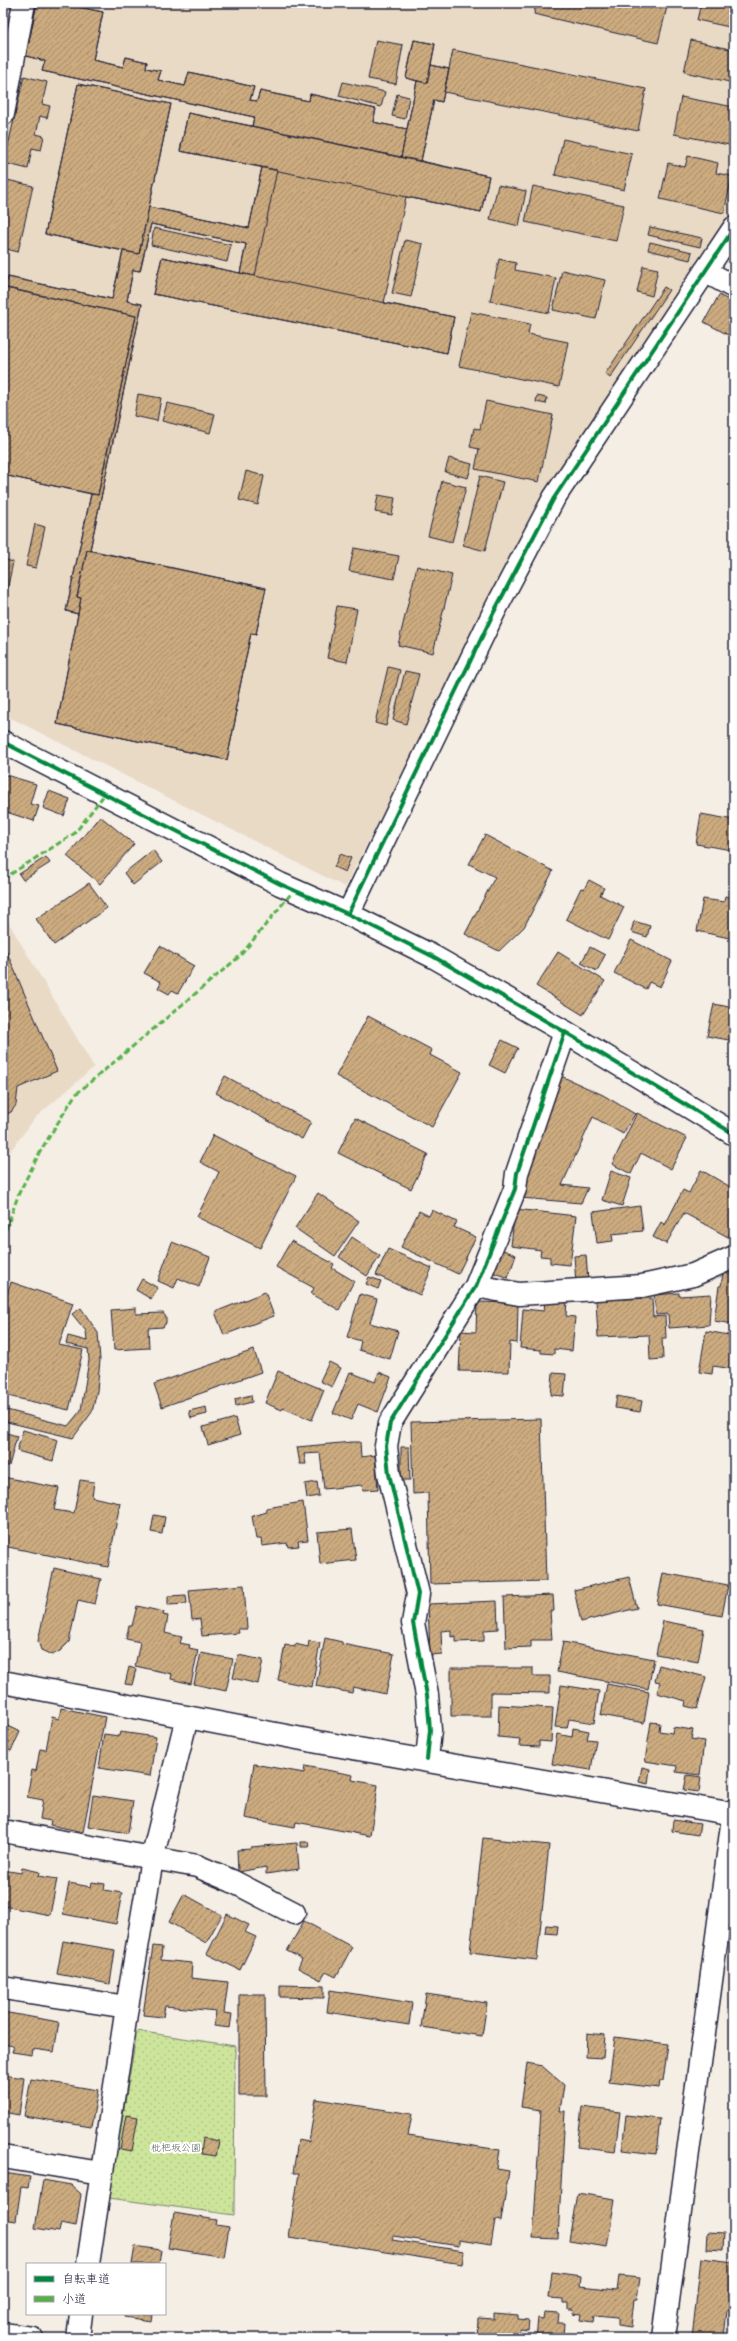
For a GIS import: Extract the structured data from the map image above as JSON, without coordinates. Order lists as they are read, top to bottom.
{
  "parks": ["枇杷坂公園"],
  "legend": ["自転車道", "小道"]
}
